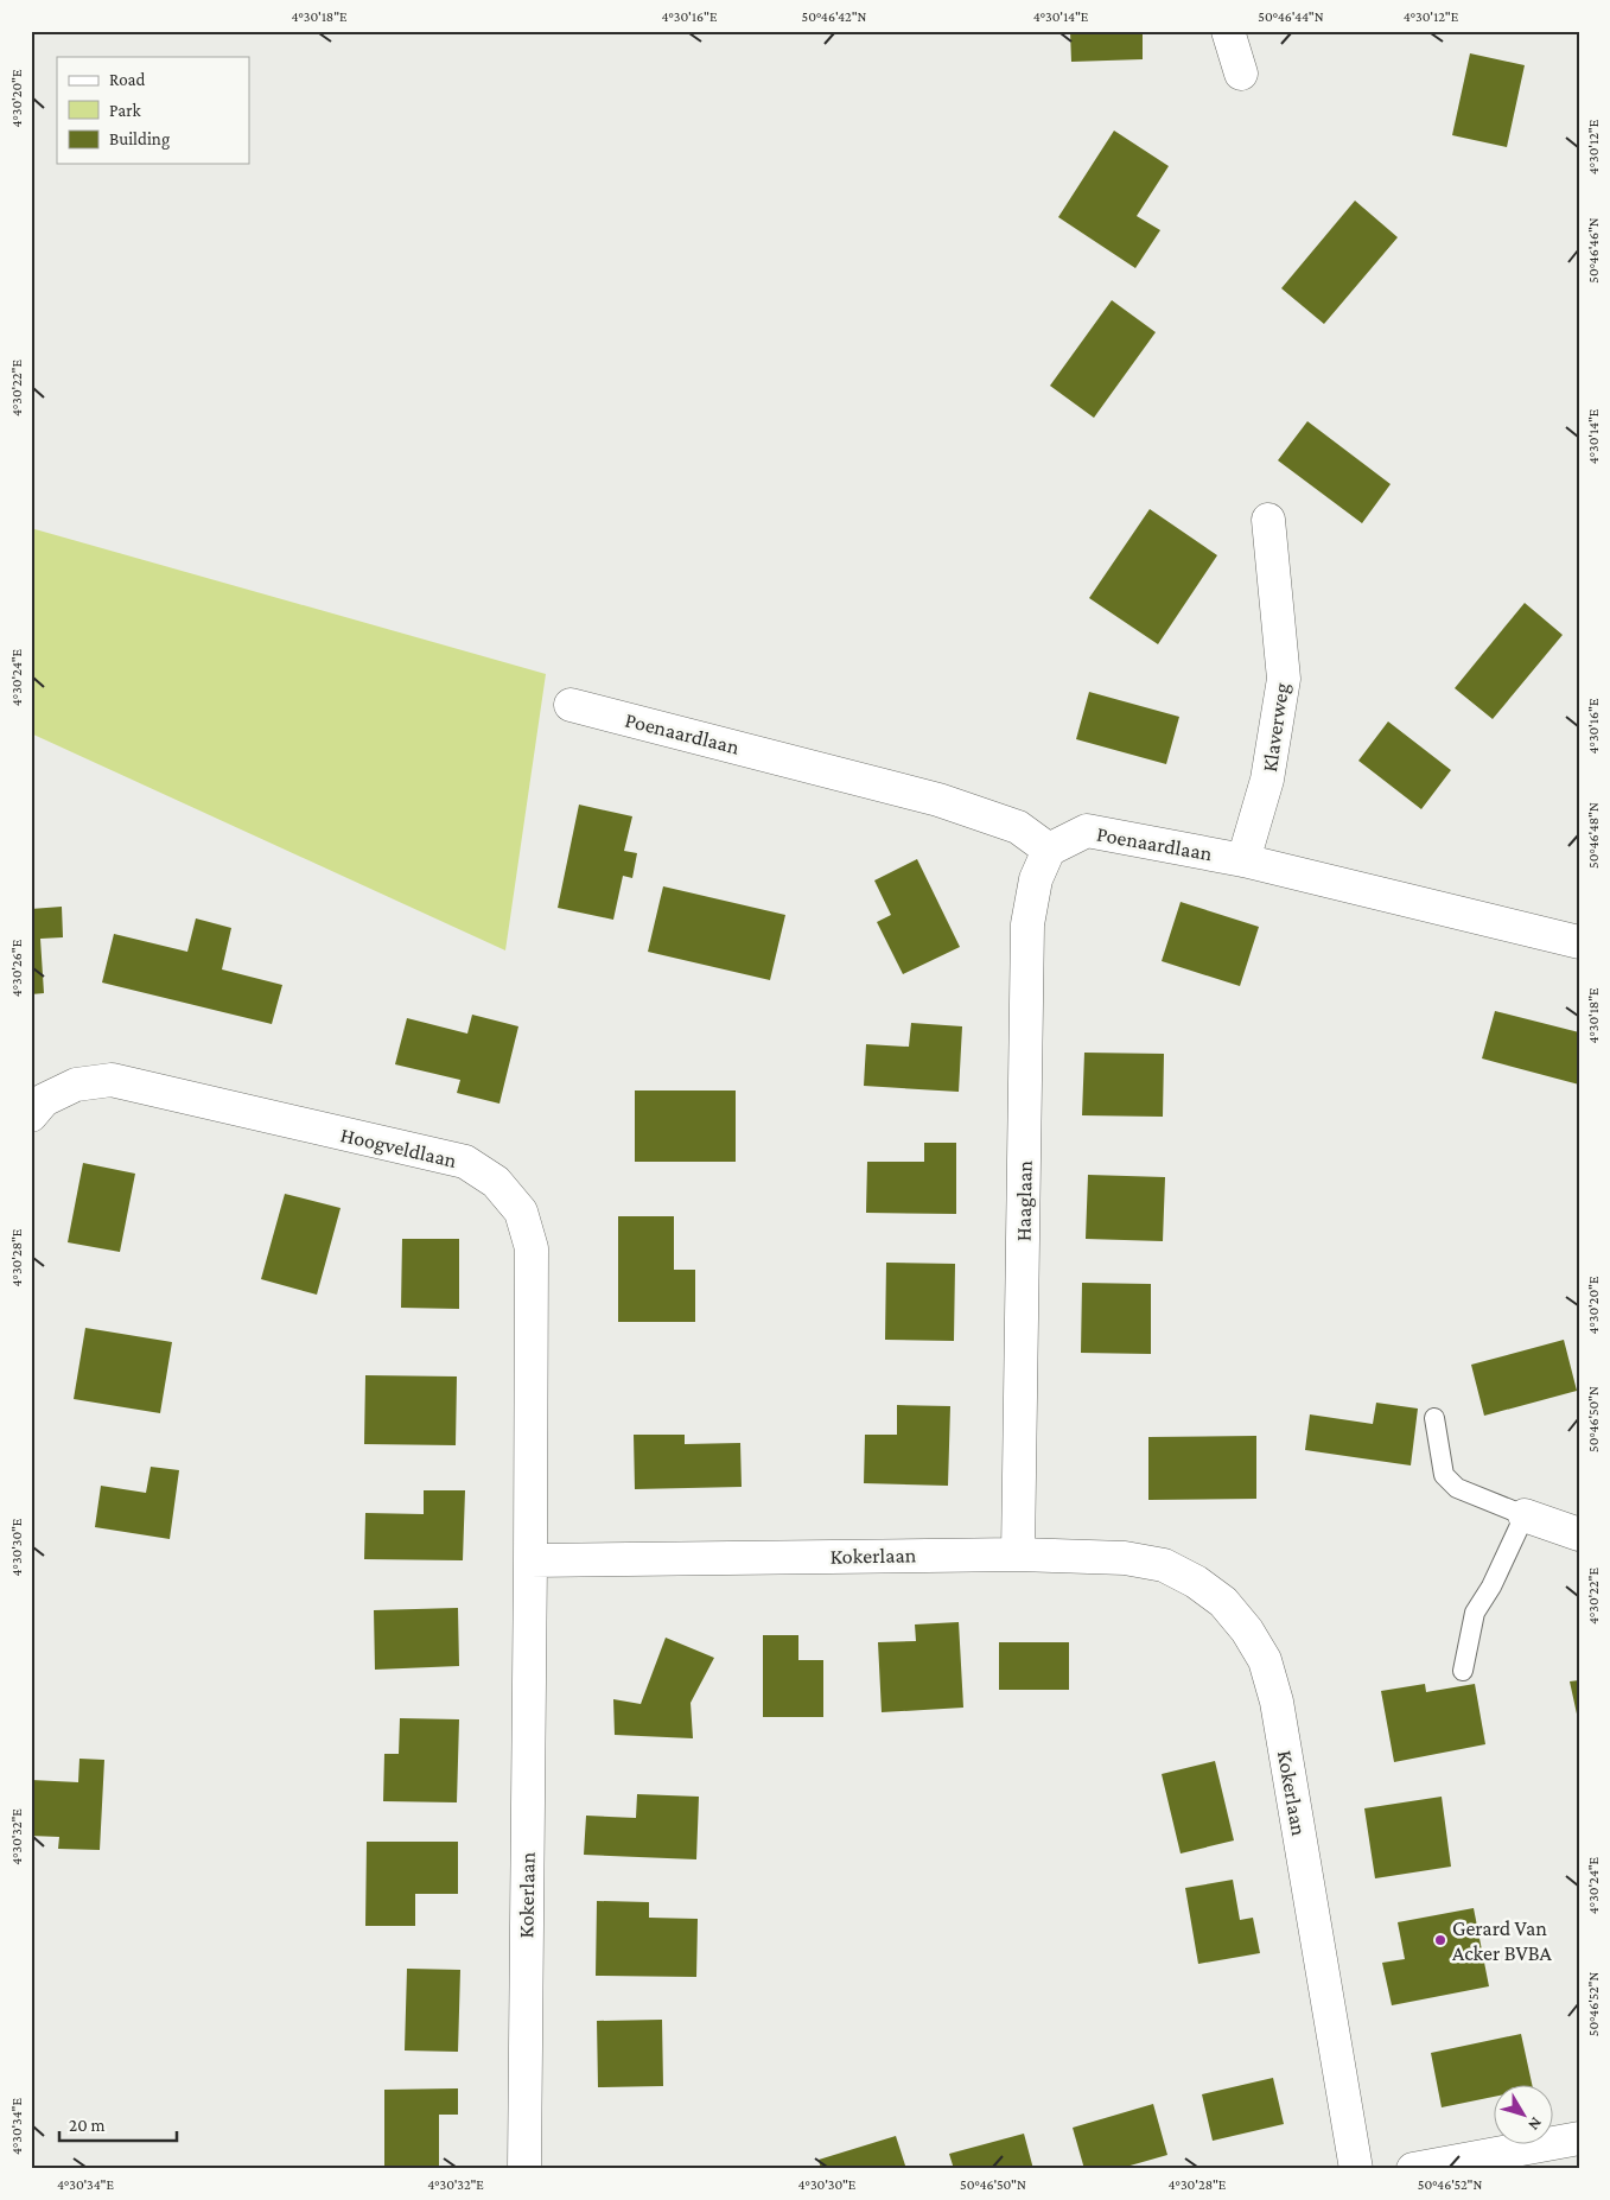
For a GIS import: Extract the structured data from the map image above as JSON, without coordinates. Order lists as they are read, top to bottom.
{
  "streets": {
    "street": [
      "Klaverweg",
      "Poenaardlaan",
      "Hoogveldlaan",
      "Haaglaan",
      "Kokerlaan"
    ]
  },
  "crossings": [
    ["Klaverweg", "Poenaardlaan"],
    ["Poenaardlaan", "Haaglaan"],
    ["Hoogveldlaan", "Kokerlaan"],
    ["Haaglaan", "Kokerlaan"]
  ],
  "places": ["Gerard Van Acker BVBA"],
  "legend": ["Road", "Park", "Building"],
  "scale_bar": "20 m",
  "north": "bottom right",
  "coordinates": [
    "4°30'18\"E",
    "4°30'16\"E",
    "50°46'42\"N",
    "4°30'14\"E",
    "50°46'44\"N",
    "4°30'12\"E",
    "4°30'20\"E",
    "50°46'46\"N",
    "4°30'22\"E",
    "4°30'24\"E",
    "50°46'48\"N",
    "4°30'26\"E",
    "4°30'28\"E",
    "50°46'50\"N",
    "4°30'30\"E",
    "4°30'32\"E",
    "50°46'52\"N",
    "4°30'34\"E"
  ]
}
